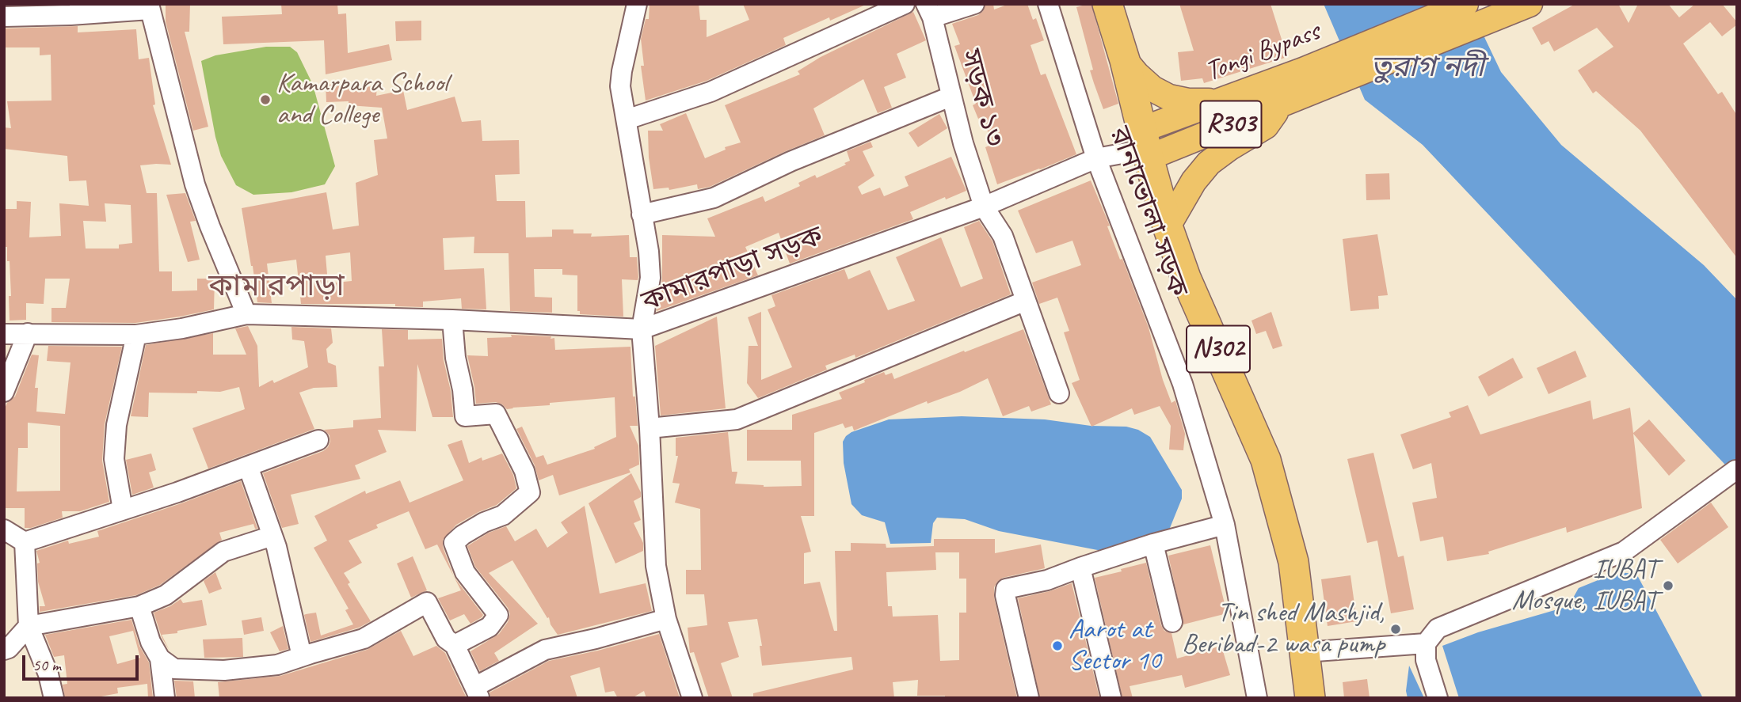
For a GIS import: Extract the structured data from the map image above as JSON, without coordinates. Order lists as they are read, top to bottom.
{
  "streets": {
    "highway": ["N302"],
    "main road": ["Tongi Bypass", "R303"],
    "street": ["সড়ক ১৩", "রানাভোলা সড়ক", "কামারপাড়া সড়ক"]
  },
  "crossings": [
    ["Tongi Bypass", "R303"],
    ["Tongi Bypass", "কামারপাড়া সড়ক"],
    ["Tongi Bypass", "N302"],
    ["সড়ক ১৩", "কামারপাড়া সড়ক"],
    ["R303", "কামারপাড়া সড়ক"],
    ["R303", "N302"],
    ["রানাভোলা সড়ক", "কামারপাড়া সড়ক"],
    ["কামারপাড়া সড়ক", "N302"]
  ],
  "districts": ["কামারপাড়া"],
  "water": ["তুরাগ নদী"],
  "places": [
    "Kamarpara School and College",
    "IUBAT Mosque, IUBAT",
    "Tin shed Mashjid, Beribad-2 wasa pump",
    "Aarot at Sector 10"
  ],
  "scale_bar": "50 m"
}
